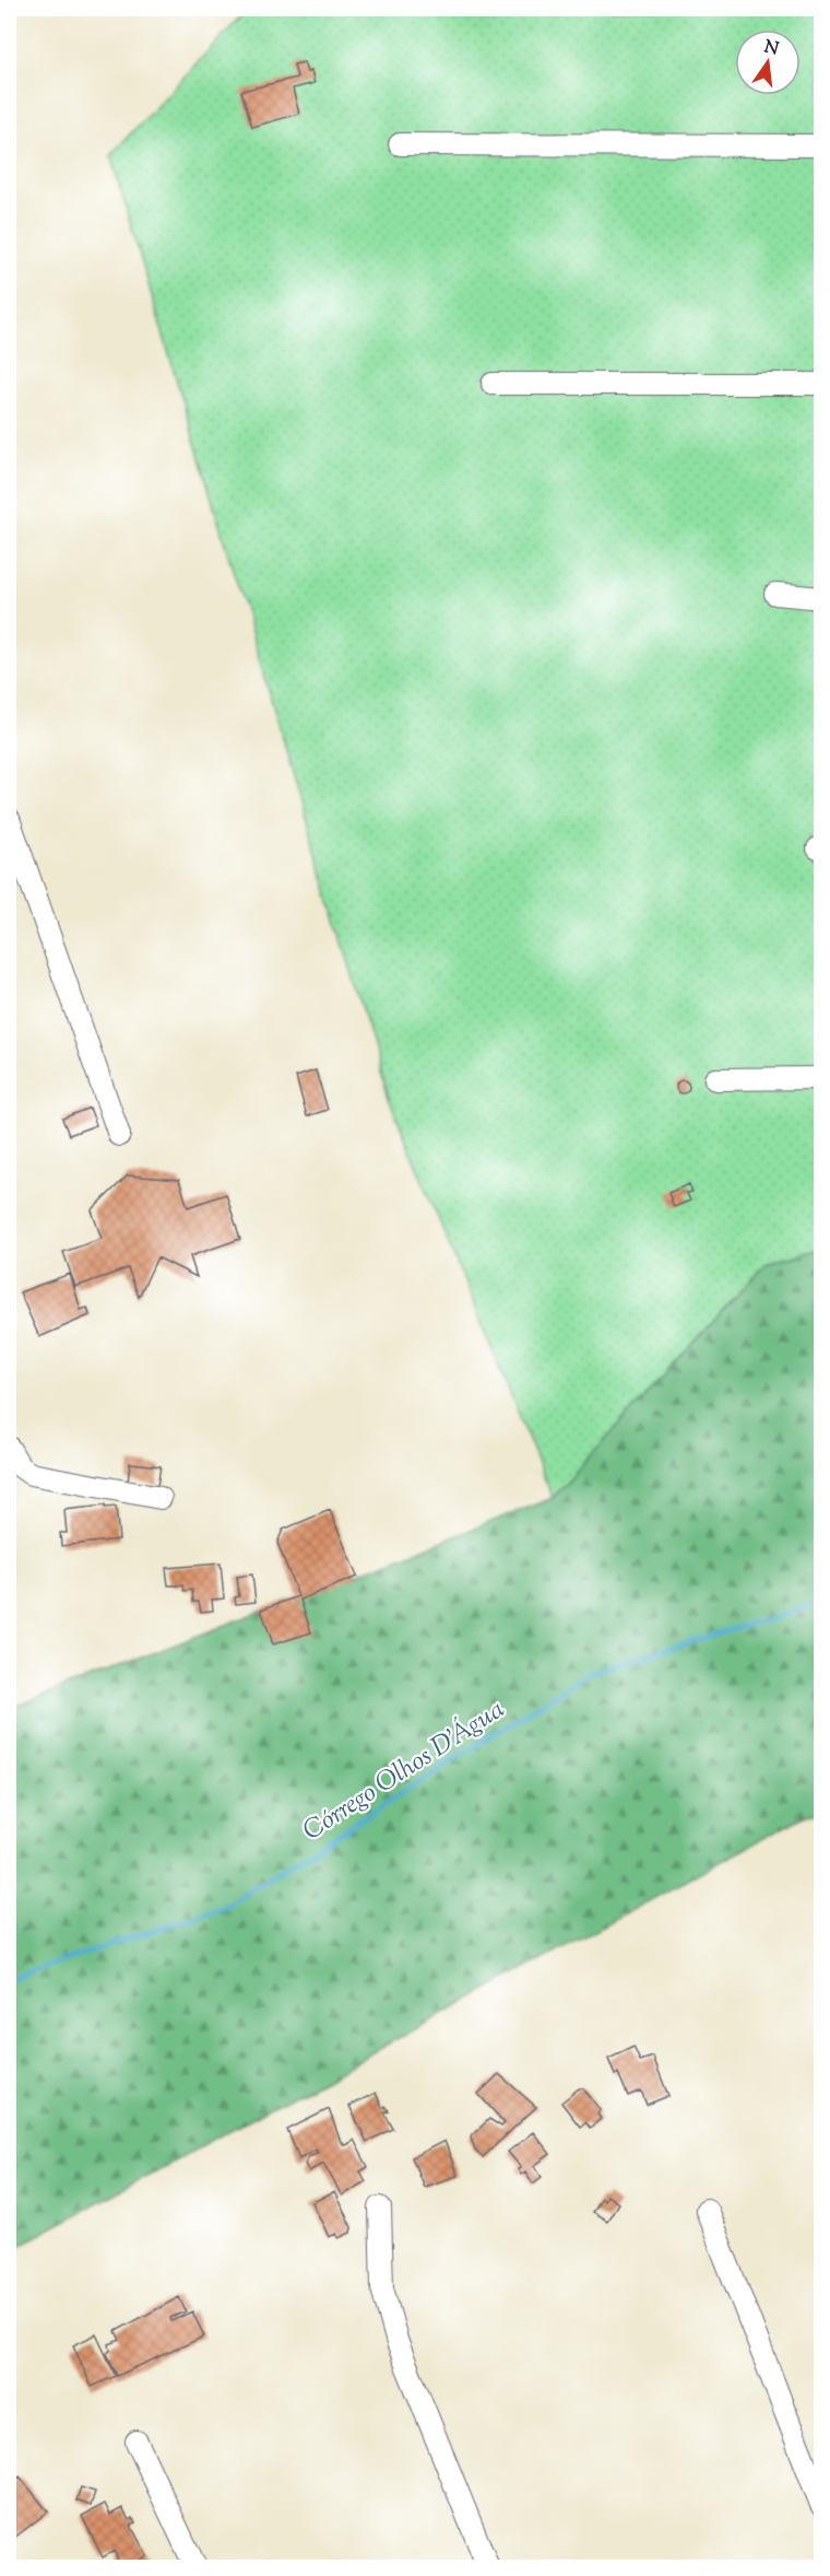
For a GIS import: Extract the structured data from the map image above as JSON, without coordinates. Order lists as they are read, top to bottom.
{
  "water": ["Córrego Olhos D'Água"],
  "north": "top"
}
